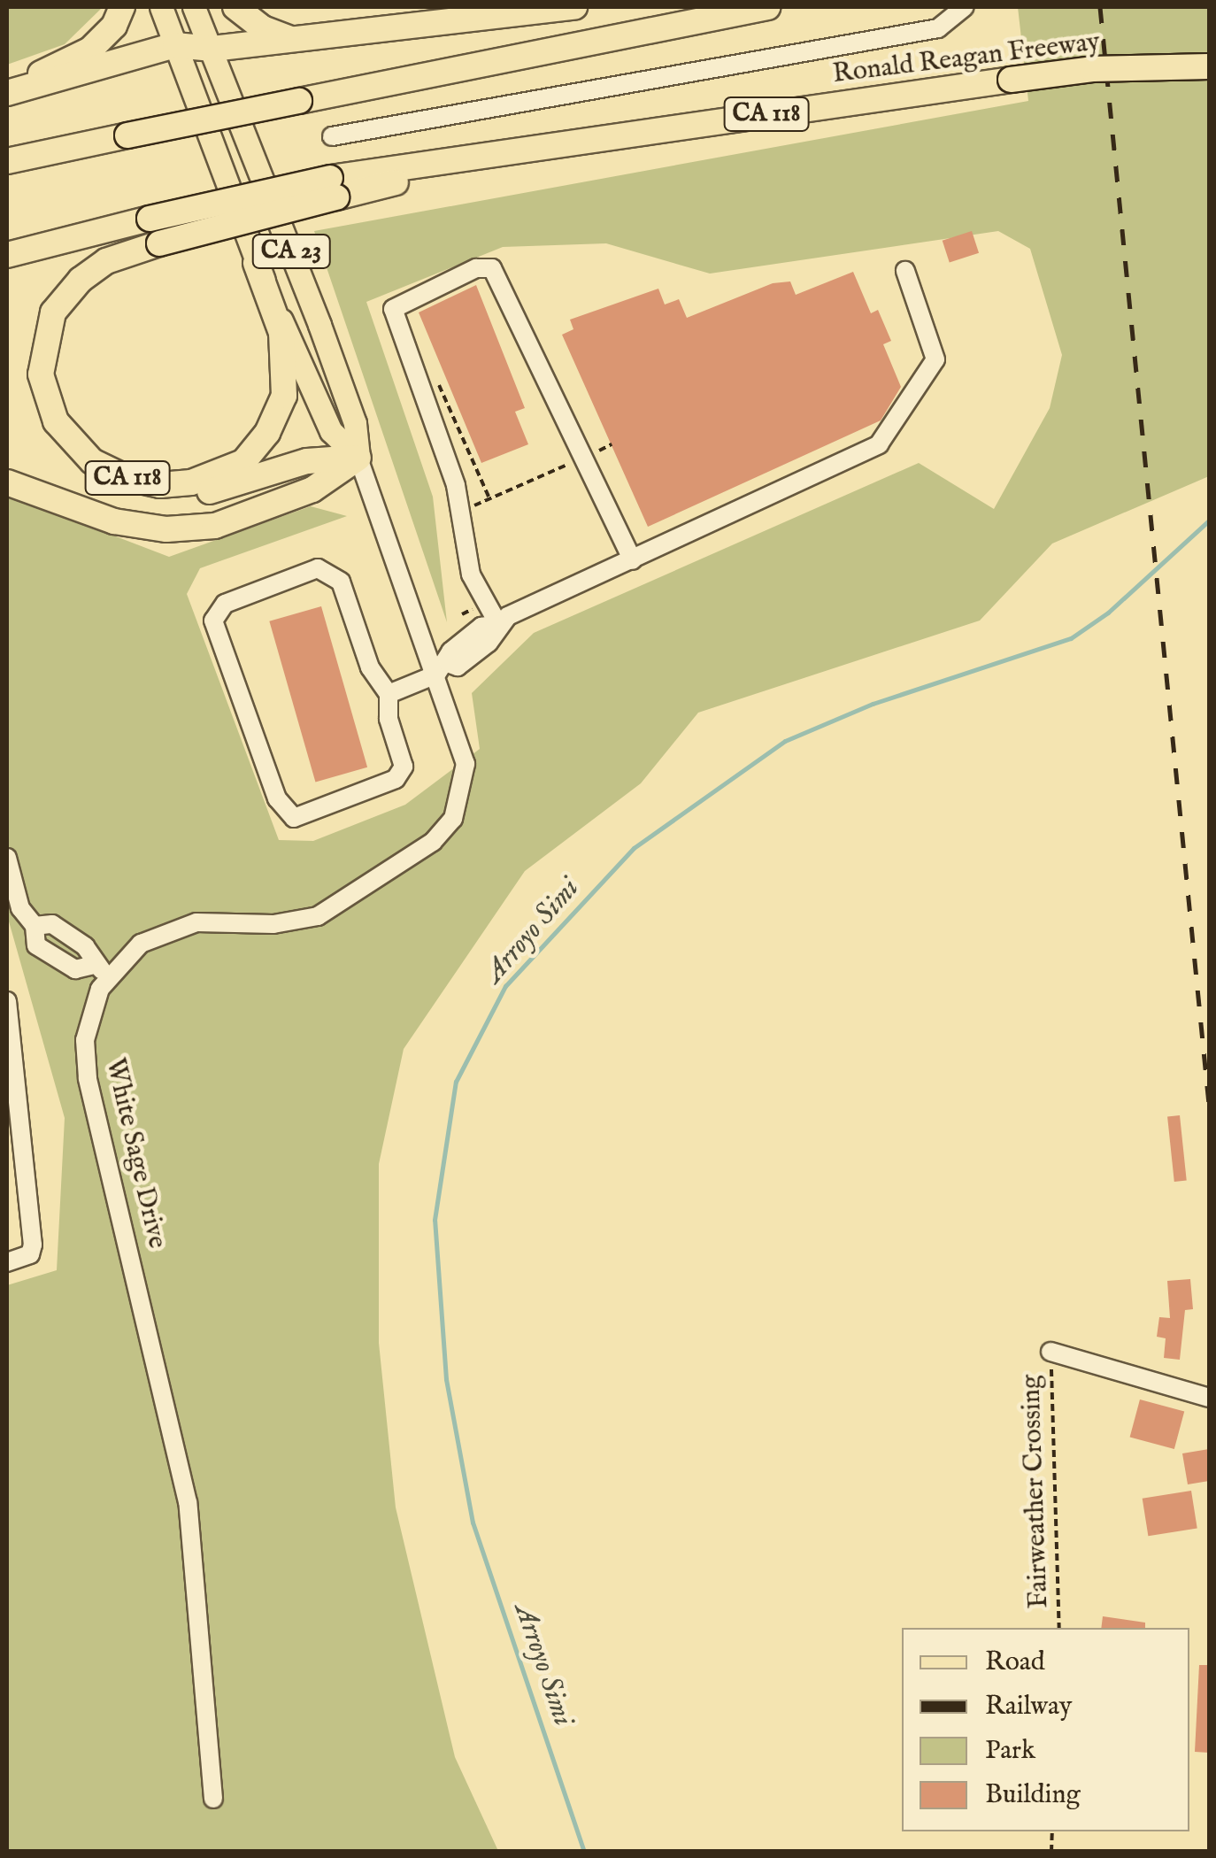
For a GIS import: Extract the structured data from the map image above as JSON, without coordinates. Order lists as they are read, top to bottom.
{
  "streets": {
    "highway": ["Ronald Reagan Freeway", "CA 118"],
    "main road": ["CA 23"],
    "street": ["White Sage Drive"],
    "path": ["Fairweather Crossing"]
  },
  "crossings": [
    ["Ronald Reagan Freeway", "CA 118"],
    ["CA 23", "White Sage Drive"]
  ],
  "water": ["Arroyo Simi"],
  "legend": [
    "Road",
    "Railway",
    "Park",
    "Building"
  ]
}
